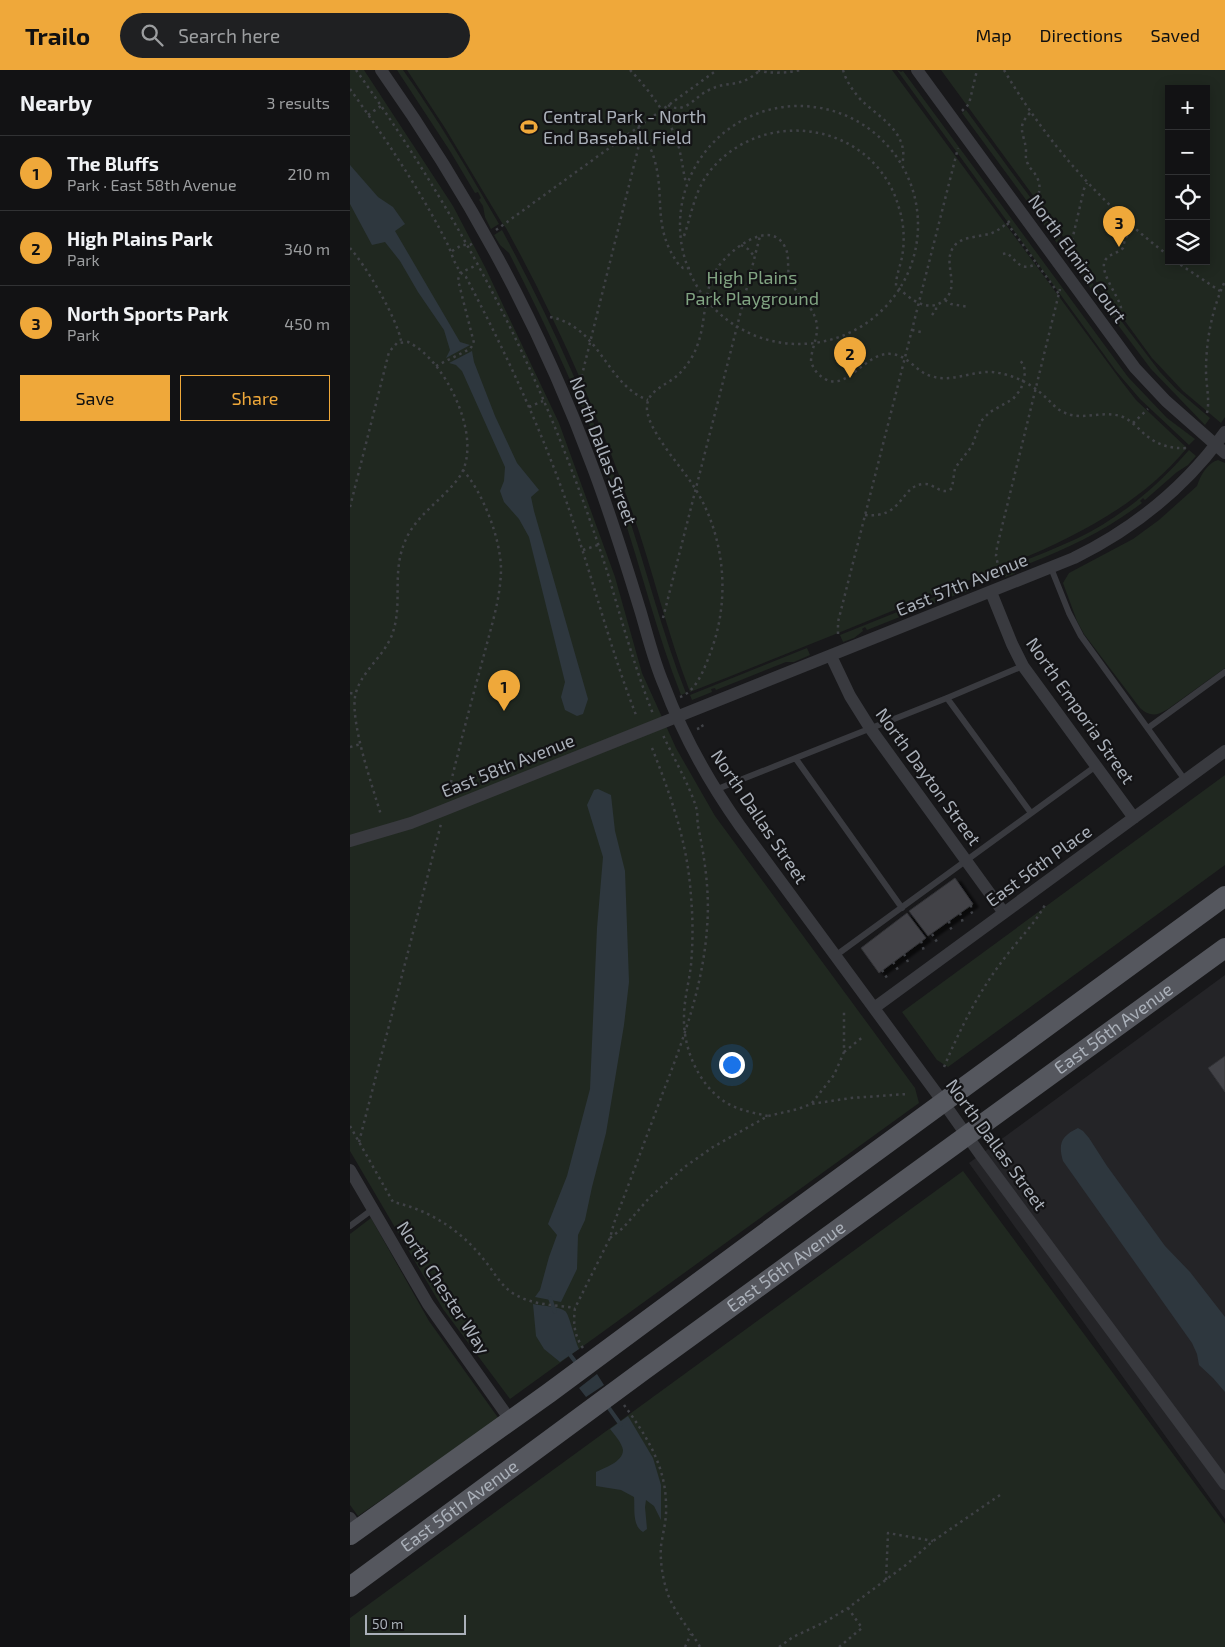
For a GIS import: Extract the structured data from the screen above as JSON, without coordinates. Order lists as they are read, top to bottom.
{
  "streets": {
    "main road": ["East 56th Avenue"],
    "street": [
      "North Elmira Court",
      "North Dallas Street",
      "East 57th Avenue",
      "North Emporia Street",
      "East 58th Avenue",
      "North Dayton Street",
      "East 56th Place",
      "North Chester Way"
    ]
  },
  "crossings": [
    ["North Elmira Court", "East 57th Avenue"],
    ["North Dallas Street", "East 57th Avenue"],
    ["North Dallas Street", "East 58th Avenue"],
    ["North Dallas Street", "East 56th Place"],
    ["North Dallas Street", "East 56th Avenue"],
    ["East 57th Avenue", "North Emporia Street"],
    ["East 57th Avenue", "East 58th Avenue"],
    ["East 57th Avenue", "North Dayton Street"],
    ["North Emporia Street", "East 56th Place"],
    ["North Dayton Street", "East 56th Place"]
  ],
  "parks": ["High Plains Park Playground"],
  "places": {
    "sports": ["Central Park - North End Baseball Field"]
  },
  "scale_bar": "50 m",
  "page": {
    "header": "Trailo",
    "search": "Search here",
    "nav": ["Map", "Directions", "Saved"],
    "heading": ["Nearby", "3 results"],
    "map_buttons": ["+", "−"],
    "list": [
      {
        "mark": "1",
        "name": "The Bluffs",
        "note": "Park · East 58th Avenue",
        "value": "210 m"
      },
      {
        "mark": "2",
        "name": "High Plains Park",
        "note": "Park",
        "value": "340 m"
      },
      {
        "mark": "3",
        "name": "North Sports Park",
        "note": "Park",
        "value": "450 m"
      }
    ],
    "pins": ["3", "2", "1"],
    "buttons": ["Save", "Share"],
    "scale": "50 m"
  }
}
